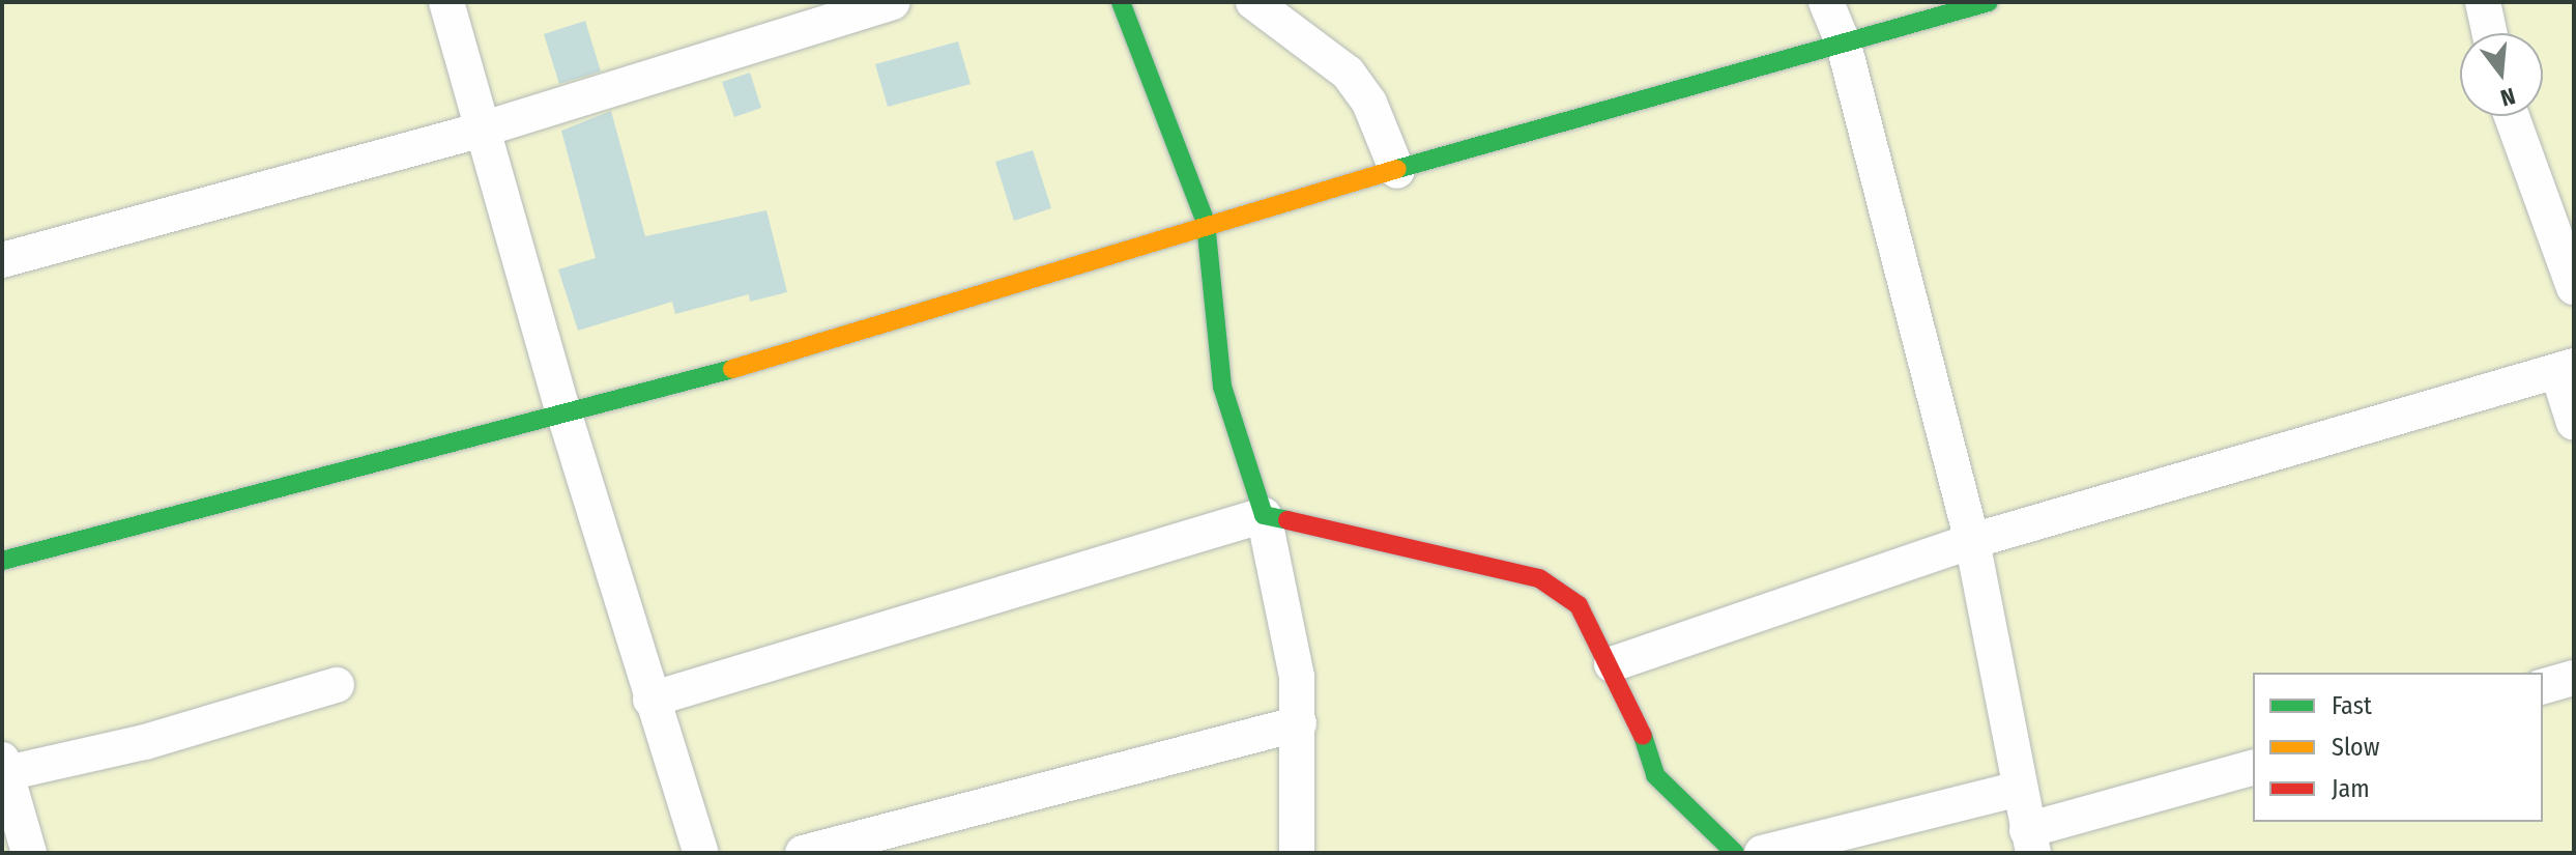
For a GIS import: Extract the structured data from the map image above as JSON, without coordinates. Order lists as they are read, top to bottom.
{
  "legend": ["Fast", "Slow", "Jam"],
  "north": "bottom"
}
